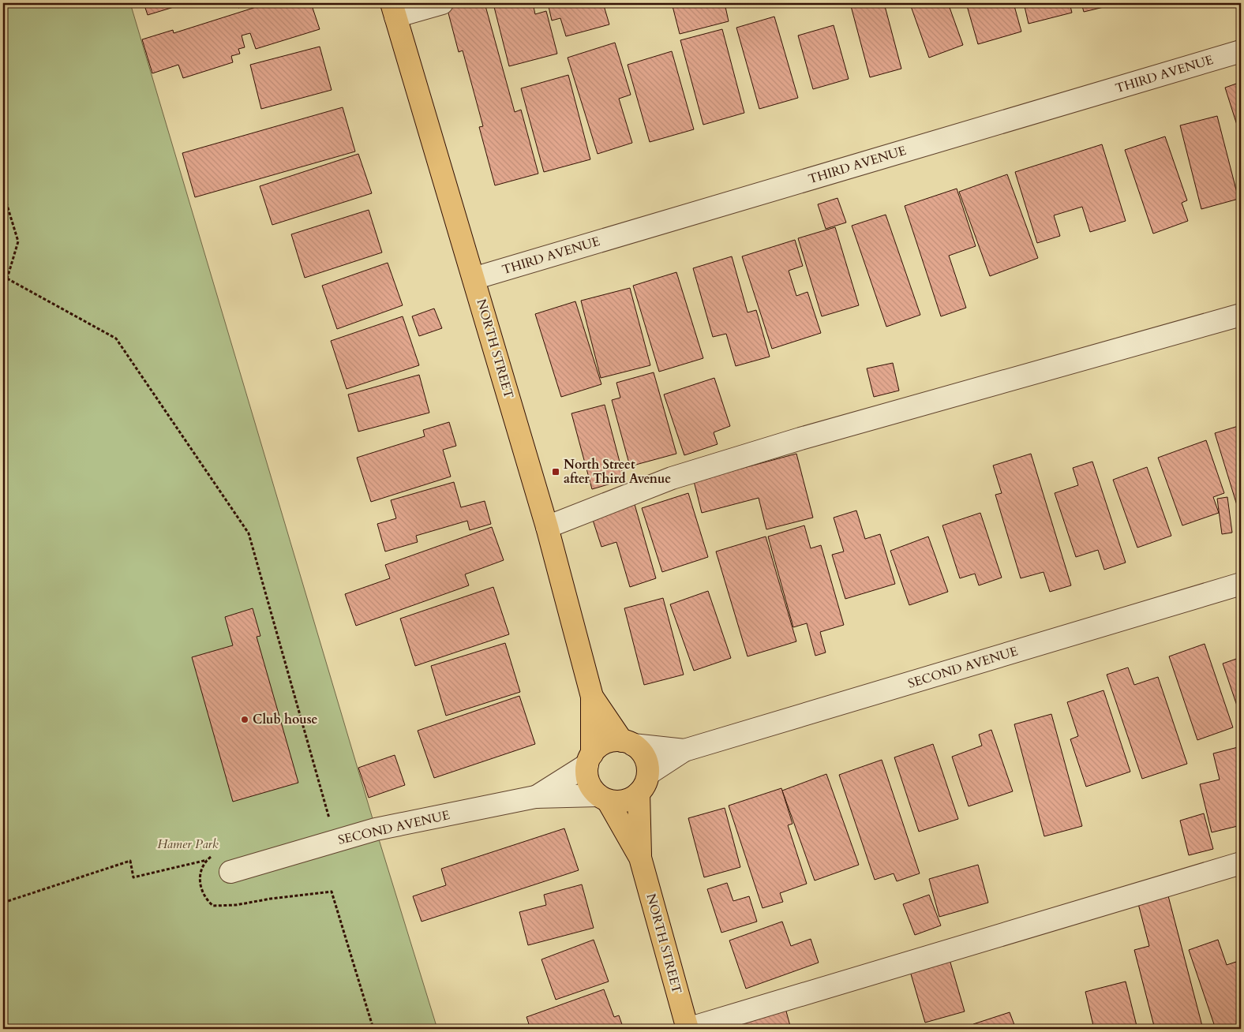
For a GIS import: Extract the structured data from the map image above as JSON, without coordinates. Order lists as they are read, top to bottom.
{
  "streets": {
    "main road": ["NORTH STREET"],
    "street": ["THIRD AVENUE", "SECOND AVENUE"]
  },
  "crossings": [
    ["THIRD AVENUE", "NORTH STREET"],
    ["NORTH STREET", "SECOND AVENUE"]
  ],
  "parks": ["Hamer Park"],
  "places": {
    "transit": ["North Street after Third Avenue"],
    "other": ["Club house"]
  }
}
